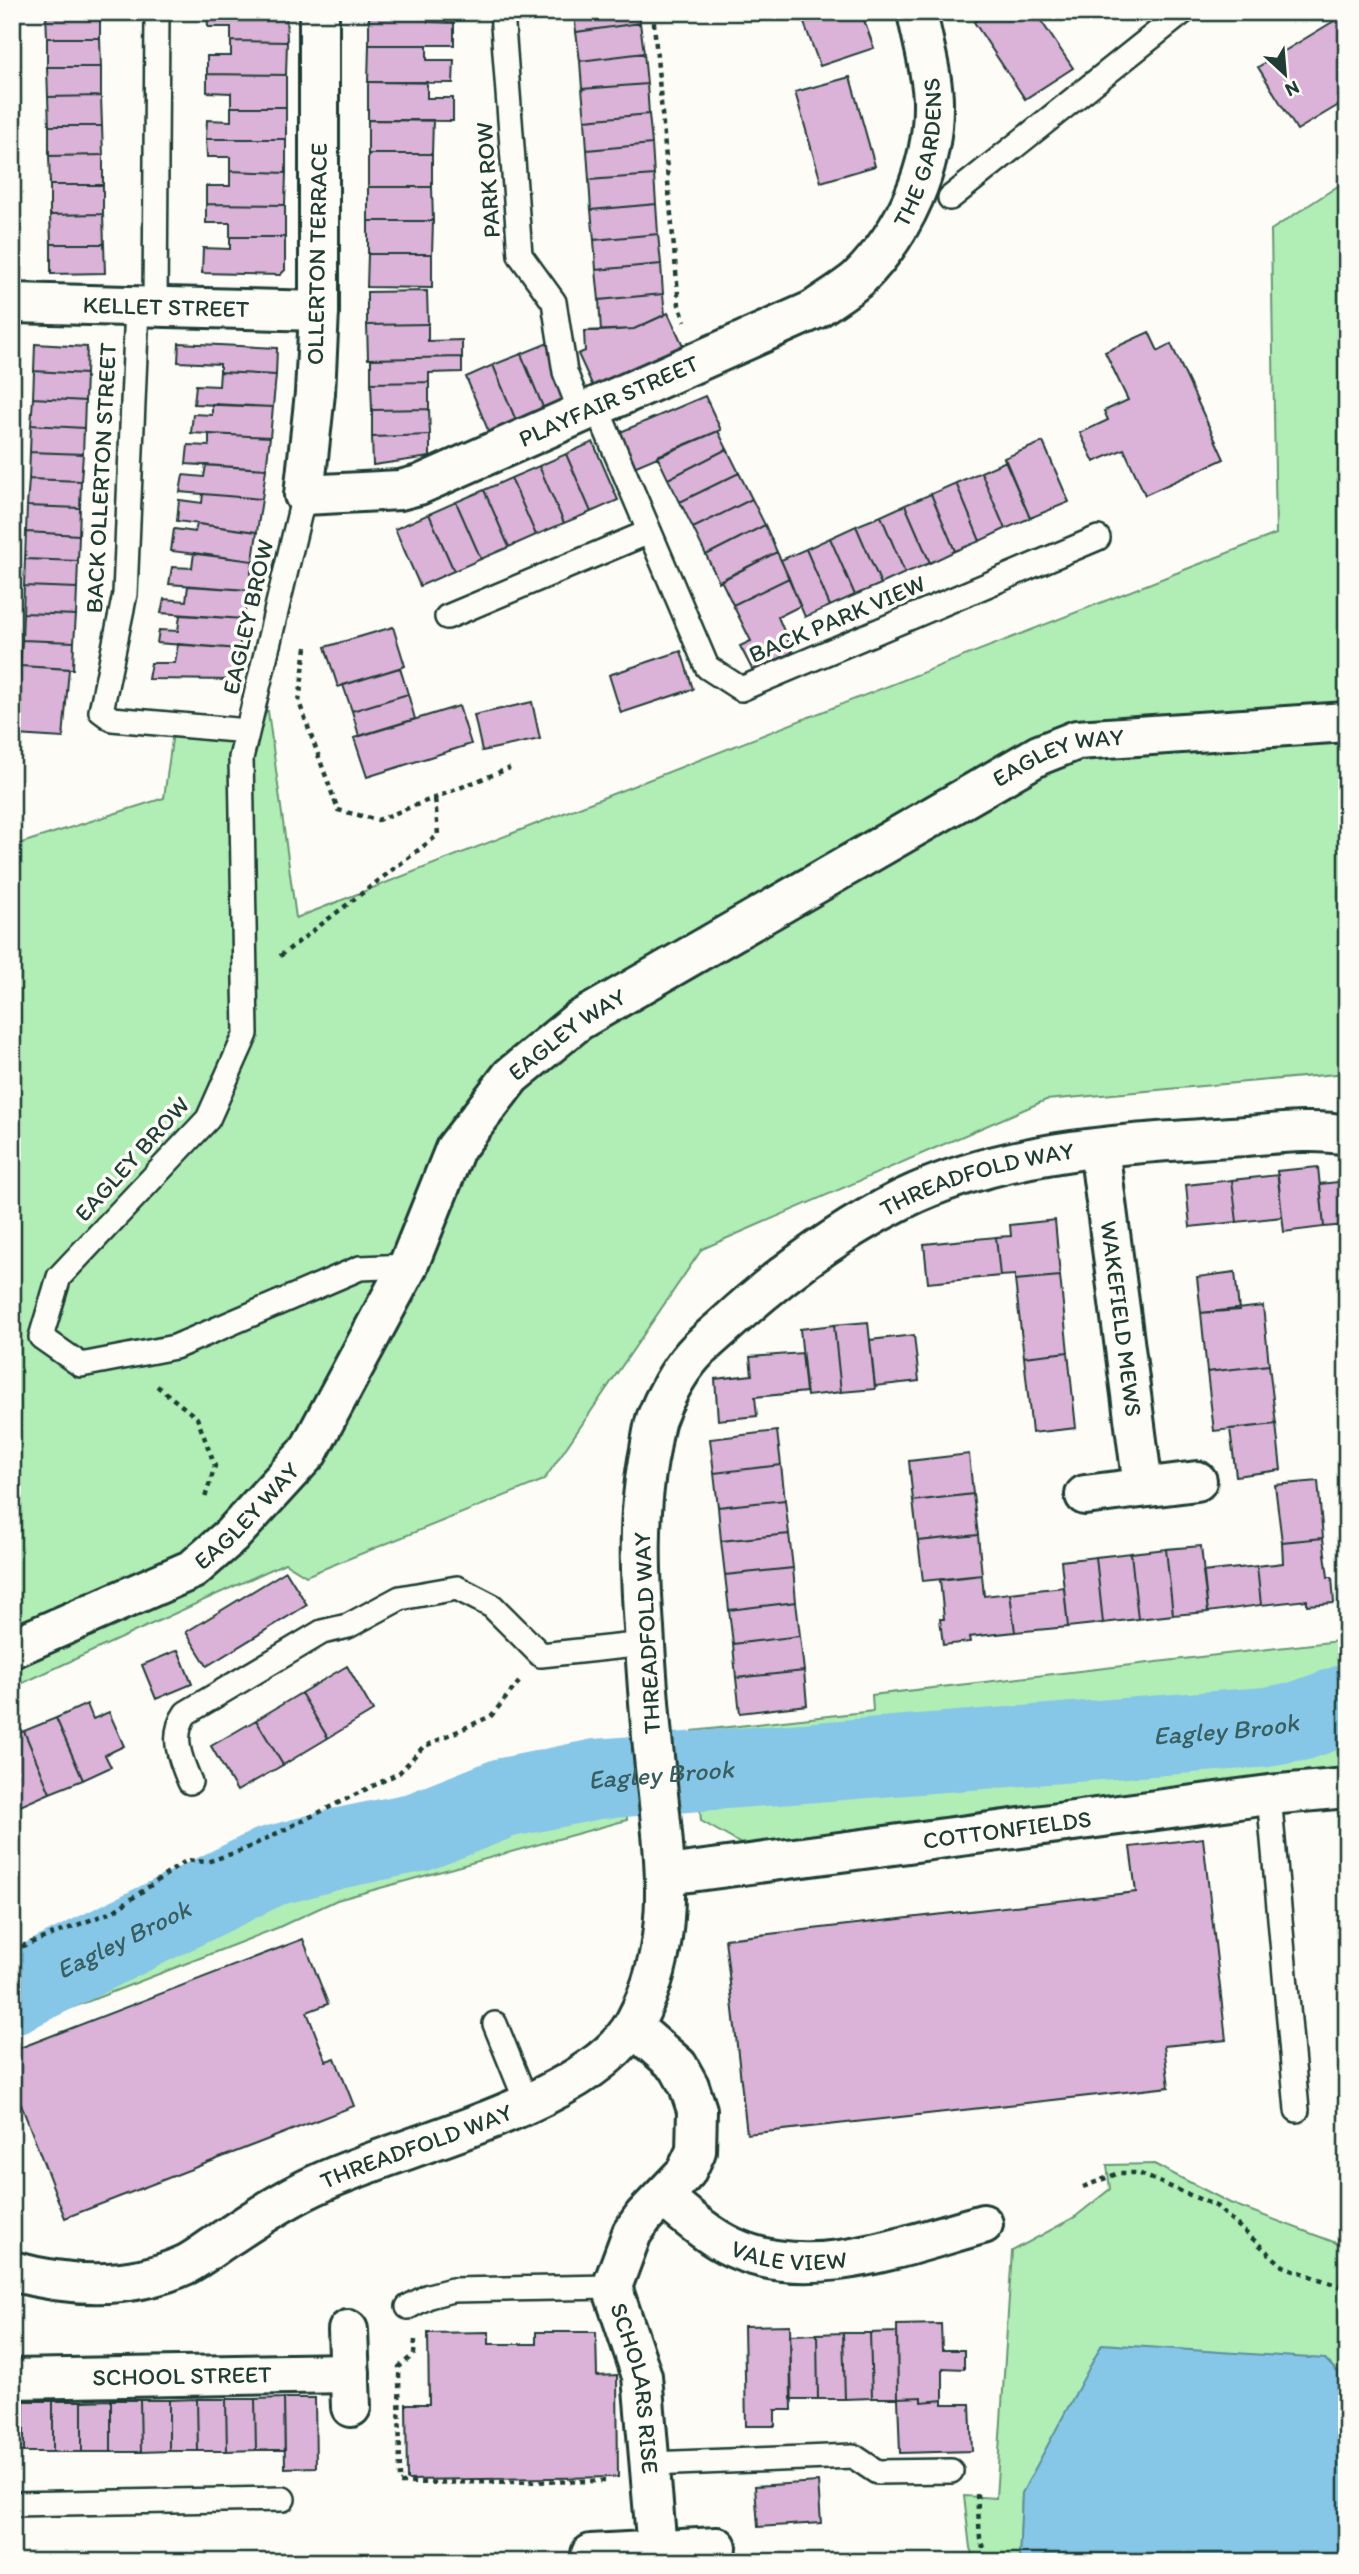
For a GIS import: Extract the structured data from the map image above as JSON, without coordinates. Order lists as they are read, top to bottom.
{
  "streets": {
    "street": [
      "THE GARDENS",
      "OLLERTON TERRACE",
      "KELLET STREET",
      "PLAYFAIR STREET",
      "EAGLEY WAY",
      "THREADFOLD WAY",
      "WAKEFIELD MEWS",
      "COTTONFIELDS",
      "VALE VIEW",
      "SCHOOL STREET",
      "SCHOLARS RISE"
    ],
    "lane": [
      "PARK ROW",
      "BACK OLLERTON STREET",
      "EAGLEY BROW",
      "BACK PARK VIEW"
    ]
  },
  "crossings": [
    ["THE GARDENS", "PLAYFAIR STREET"],
    ["PARK ROW", "PLAYFAIR STREET"],
    ["PARK ROW", "BACK PARK VIEW"],
    ["OLLERTON TERRACE", "KELLET STREET"],
    ["OLLERTON TERRACE", "PLAYFAIR STREET"],
    ["OLLERTON TERRACE", "EAGLEY BROW"],
    ["KELLET STREET", "BACK OLLERTON STREET"],
    ["PLAYFAIR STREET", "EAGLEY BROW"],
    ["PLAYFAIR STREET", "BACK PARK VIEW"],
    ["BACK OLLERTON STREET", "EAGLEY BROW"],
    ["EAGLEY BROW", "EAGLEY WAY"],
    ["THREADFOLD WAY", "WAKEFIELD MEWS"],
    ["THREADFOLD WAY", "COTTONFIELDS"],
    ["THREADFOLD WAY", "SCHOLARS RISE"],
    ["VALE VIEW", "SCHOLARS RISE"]
  ],
  "water": ["Eagley Brook"],
  "north": "bottom right"
}
